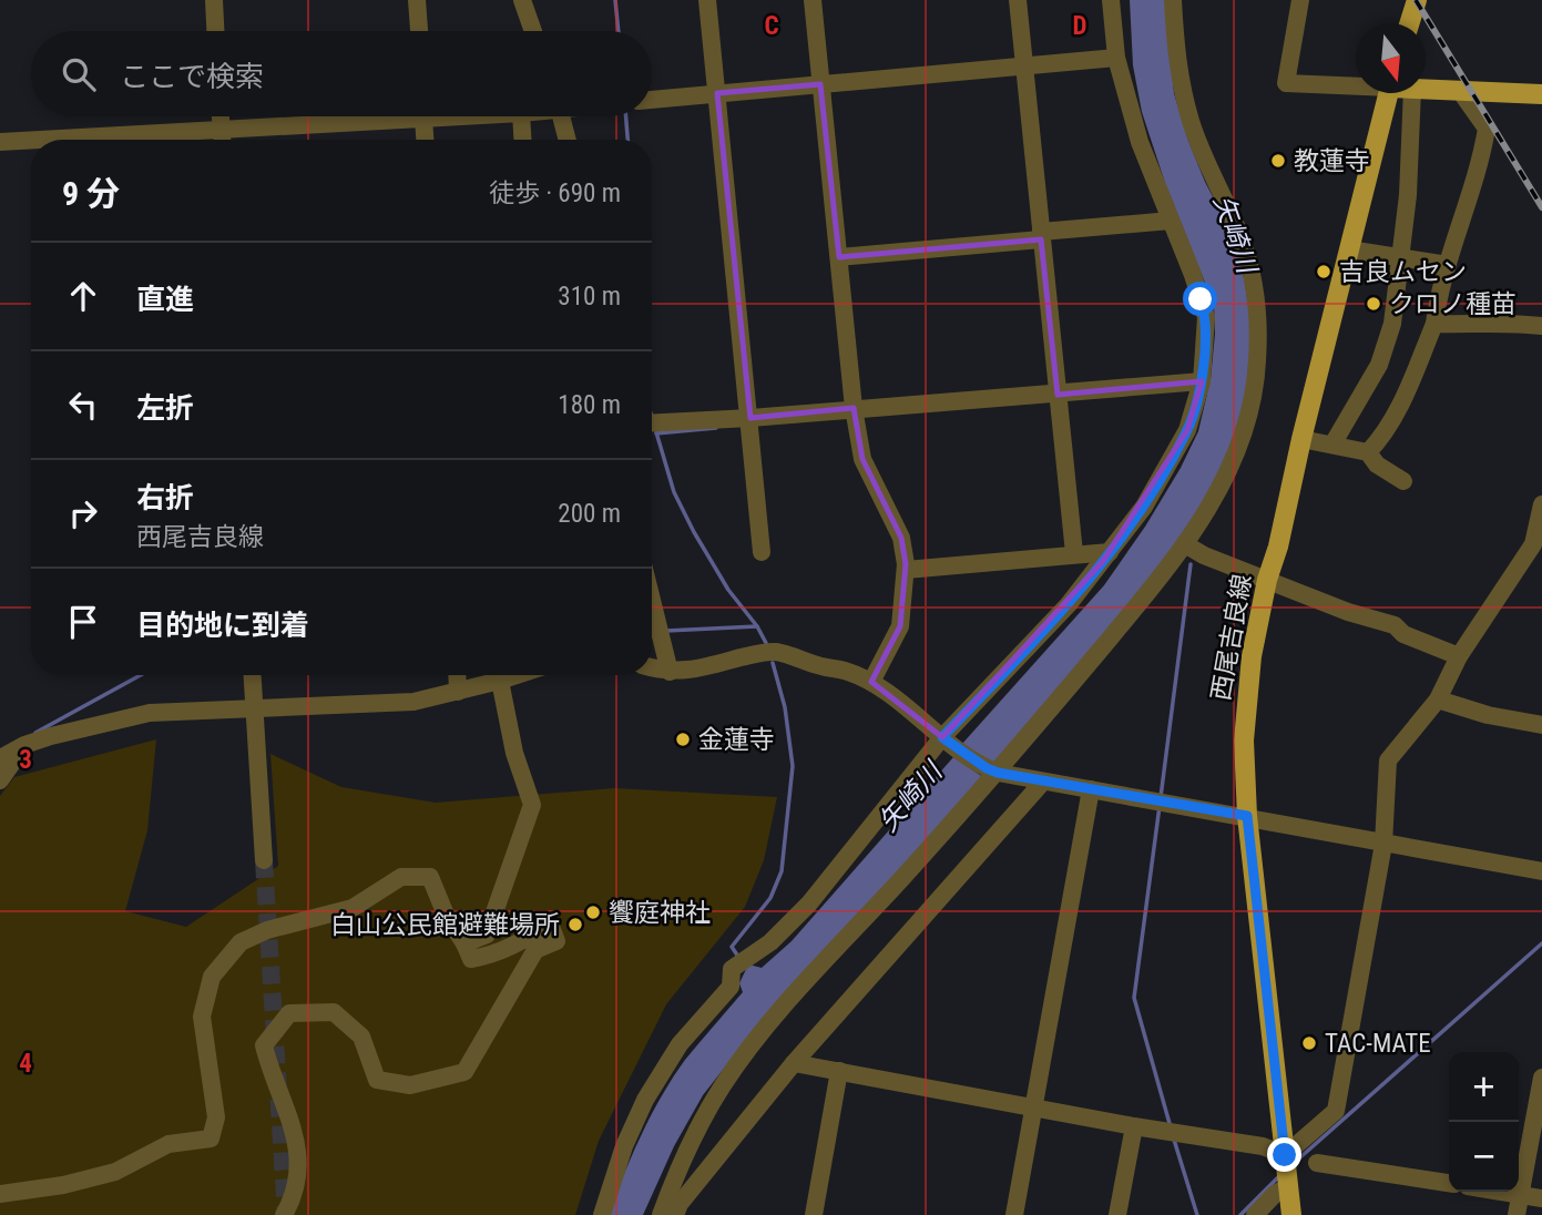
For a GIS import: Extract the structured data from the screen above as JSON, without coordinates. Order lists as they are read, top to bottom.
{
  "streets": {
    "main road": ["西尾吉良線"]
  },
  "water": ["矢崎川"],
  "places": [
    "教蓮寺",
    "吉良ムセン",
    "クロノ種苗",
    "金蓮寺",
    "饗庭神社",
    "白山公民館避難場所",
    "TAC-MATE"
  ],
  "north": "bottom",
  "page": {
    "search": "ここで検索",
    "heading": ["9 分", "徒歩 · 690 m"],
    "list": [
      ["直進", "310 m"],
      ["左折", "180 m"],
      ["右折", "西尾吉良線", "200 m"],
      "目的地に到着"
    ],
    "map_buttons": ["+", "−"]
  },
  "grid": {
    "columns": ["C", "D"],
    "rows": ["3", "4"]
  }
}
